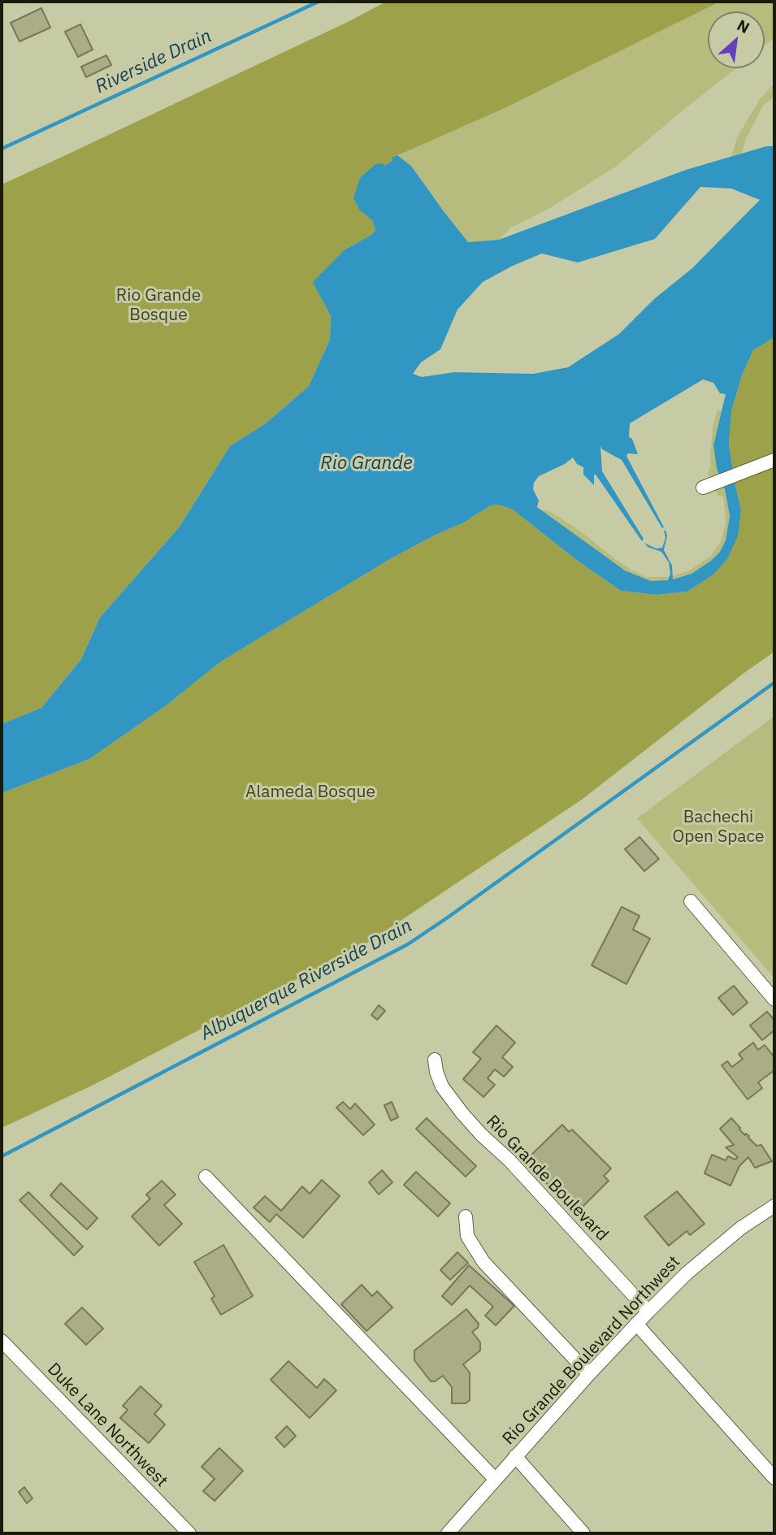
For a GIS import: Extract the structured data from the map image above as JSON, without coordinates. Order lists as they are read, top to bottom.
{
  "streets": {
    "street": ["Rio Grande Boulevard", "Rio Grande Boulevard Northwest", "Duke Lane Northwest"]
  },
  "crossings": [
    ["Rio Grande Boulevard", "Rio Grande Boulevard Northwest"]
  ],
  "water": ["Riverside Drain", "Rio Grande", "Albuquerque Riverside Drain"],
  "parks": ["Rio Grande Bosque", "Alameda Bosque", "Bachechi Open Space"],
  "north": "top right"
}
